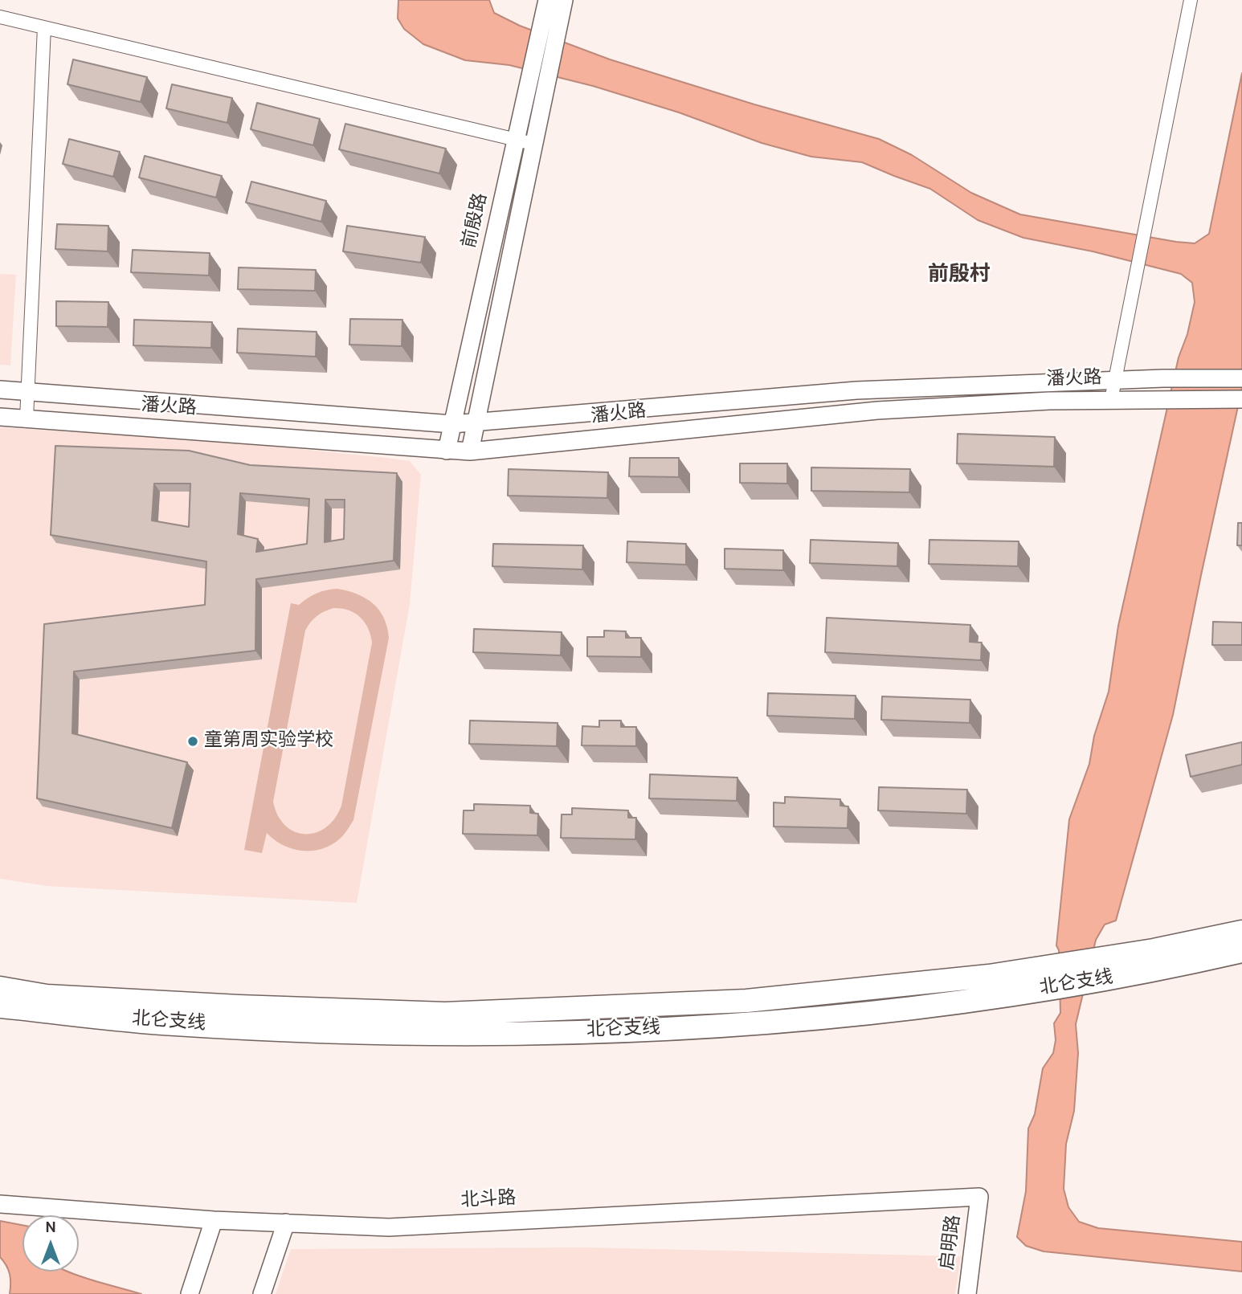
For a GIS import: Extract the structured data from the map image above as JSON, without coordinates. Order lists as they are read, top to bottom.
{
  "streets": {
    "highway": ["北仑支线"],
    "street": [
      "前殷路",
      "潘火路",
      "北斗路",
      "启明路"
    ]
  },
  "crossings": [
    ["前殷路", "潘火路"],
    ["北斗路", "启明路"]
  ],
  "districts": ["前殷村"],
  "places": ["童第周实验学校"],
  "north": "top"
}
